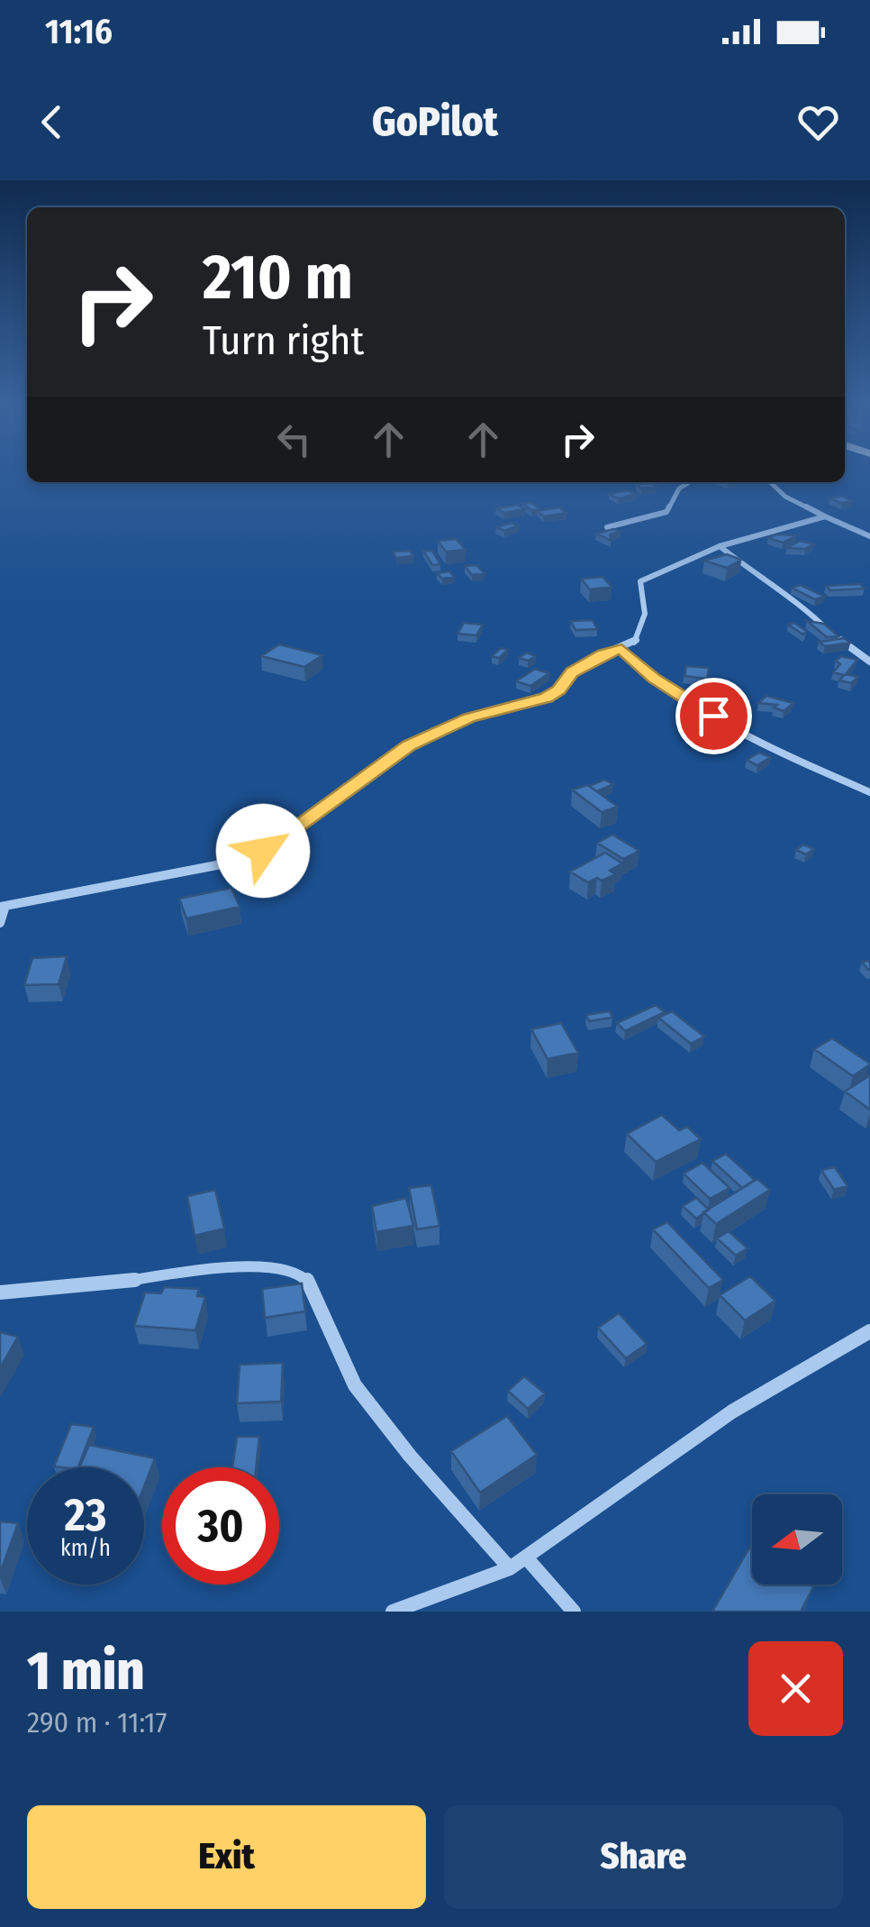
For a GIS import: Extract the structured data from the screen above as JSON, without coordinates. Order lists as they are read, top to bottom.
{
  "north": "left",
  "page": {
    "status": "11:16",
    "header": "GoPilot",
    "turn": ["210 m", "Turn right"],
    "speed": "23 km/h",
    "limit": "30",
    "heading": ["1 min", "290 m · 11:17"],
    "buttons": ["Exit", "Share"]
  }
}
